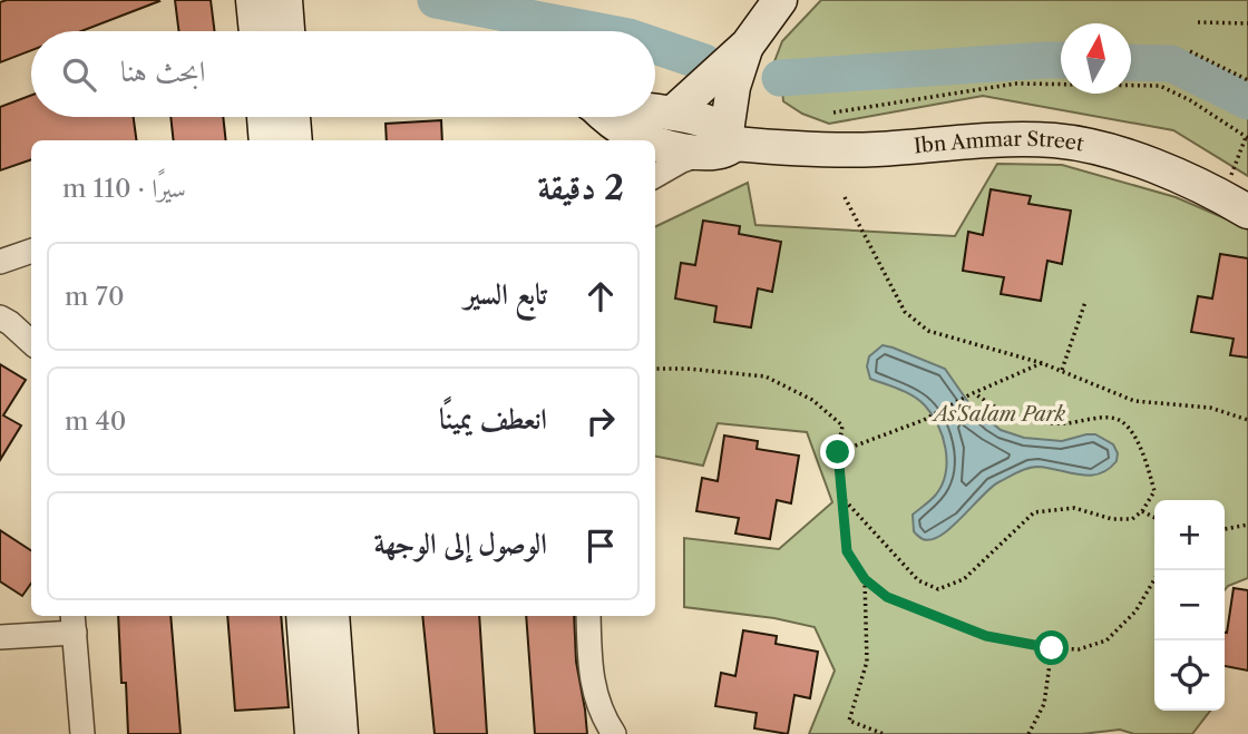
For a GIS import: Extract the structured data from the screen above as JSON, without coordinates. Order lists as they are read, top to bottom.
{
  "streets": {
    "street": ["Ibn Ammar Street"]
  },
  "parks": ["As'Salam Park"],
  "north": "top",
  "page": {
    "search": "ابحث هنا",
    "heading": ["2 دقيقة", "سيرًا · 110 m"],
    "list": [
      ["تابع السير", "70 m"],
      ["انعطف يمينًا", "40 m"],
      "الوصول إلى الوجهة"
    ],
    "map_buttons": ["+", "−"]
  }
}
